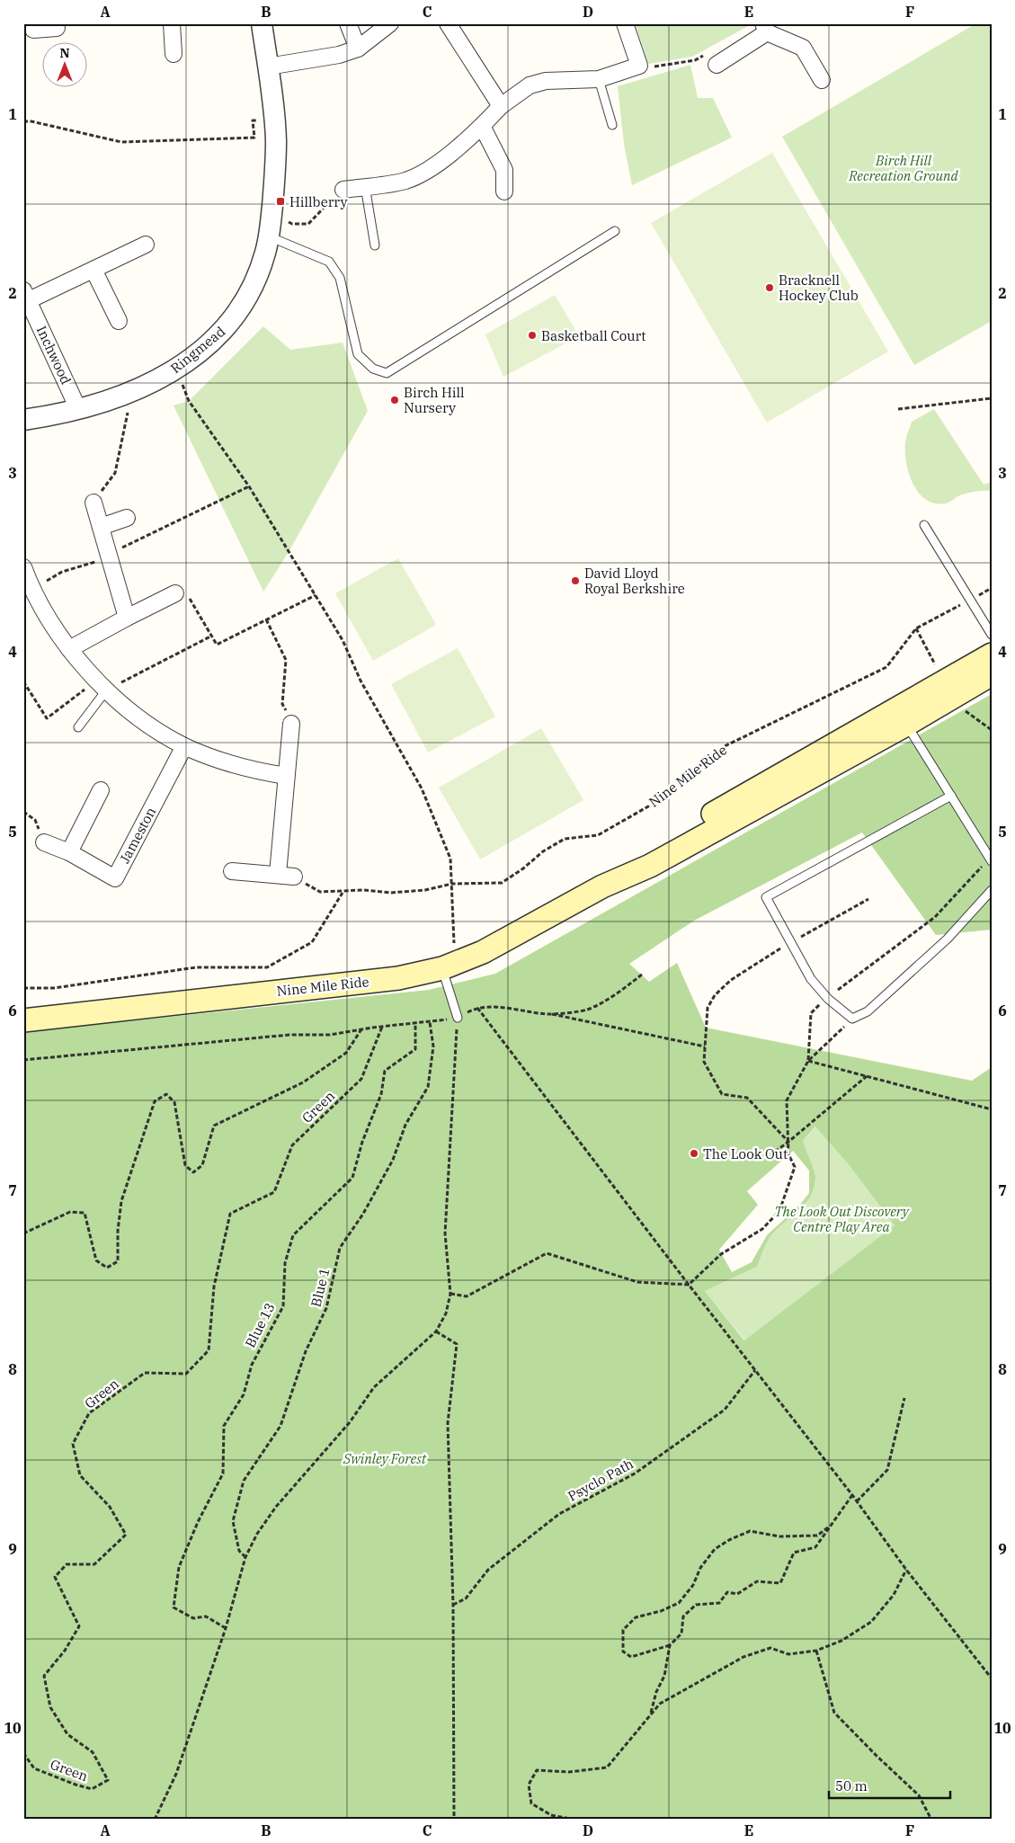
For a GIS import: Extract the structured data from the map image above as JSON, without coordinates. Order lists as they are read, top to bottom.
{
  "streets": {
    "main road": ["Nine Mile Ride"],
    "street": ["Ringmead", "Inchwood", "Jameston"],
    "path": [
      "Green",
      "Blue 1",
      "Blue 13",
      "Psyclo Path"
    ]
  },
  "crossings": [
    ["Ringmead", "Inchwood"]
  ],
  "parks": ["Birch Hill Recreation Ground", "The Look Out Discovery Centre Play Area", "Swinley Forest"],
  "places": {
    "transit": ["Hillberry"],
    "other": [
      "Bracknell Hockey Club",
      "Basketball Court",
      "Birch Hill Nursery",
      "David Lloyd Royal Berkshire",
      "The Look Out"
    ]
  },
  "scale_bar": "50 m",
  "north": "top",
  "grid": {
    "columns": [
      "A",
      "B",
      "C",
      "D",
      "E",
      "F"
    ],
    "rows": [
      "1",
      "2",
      "3",
      "4",
      "5",
      "6",
      "7",
      "8",
      "9",
      "10"
    ]
  }
}
